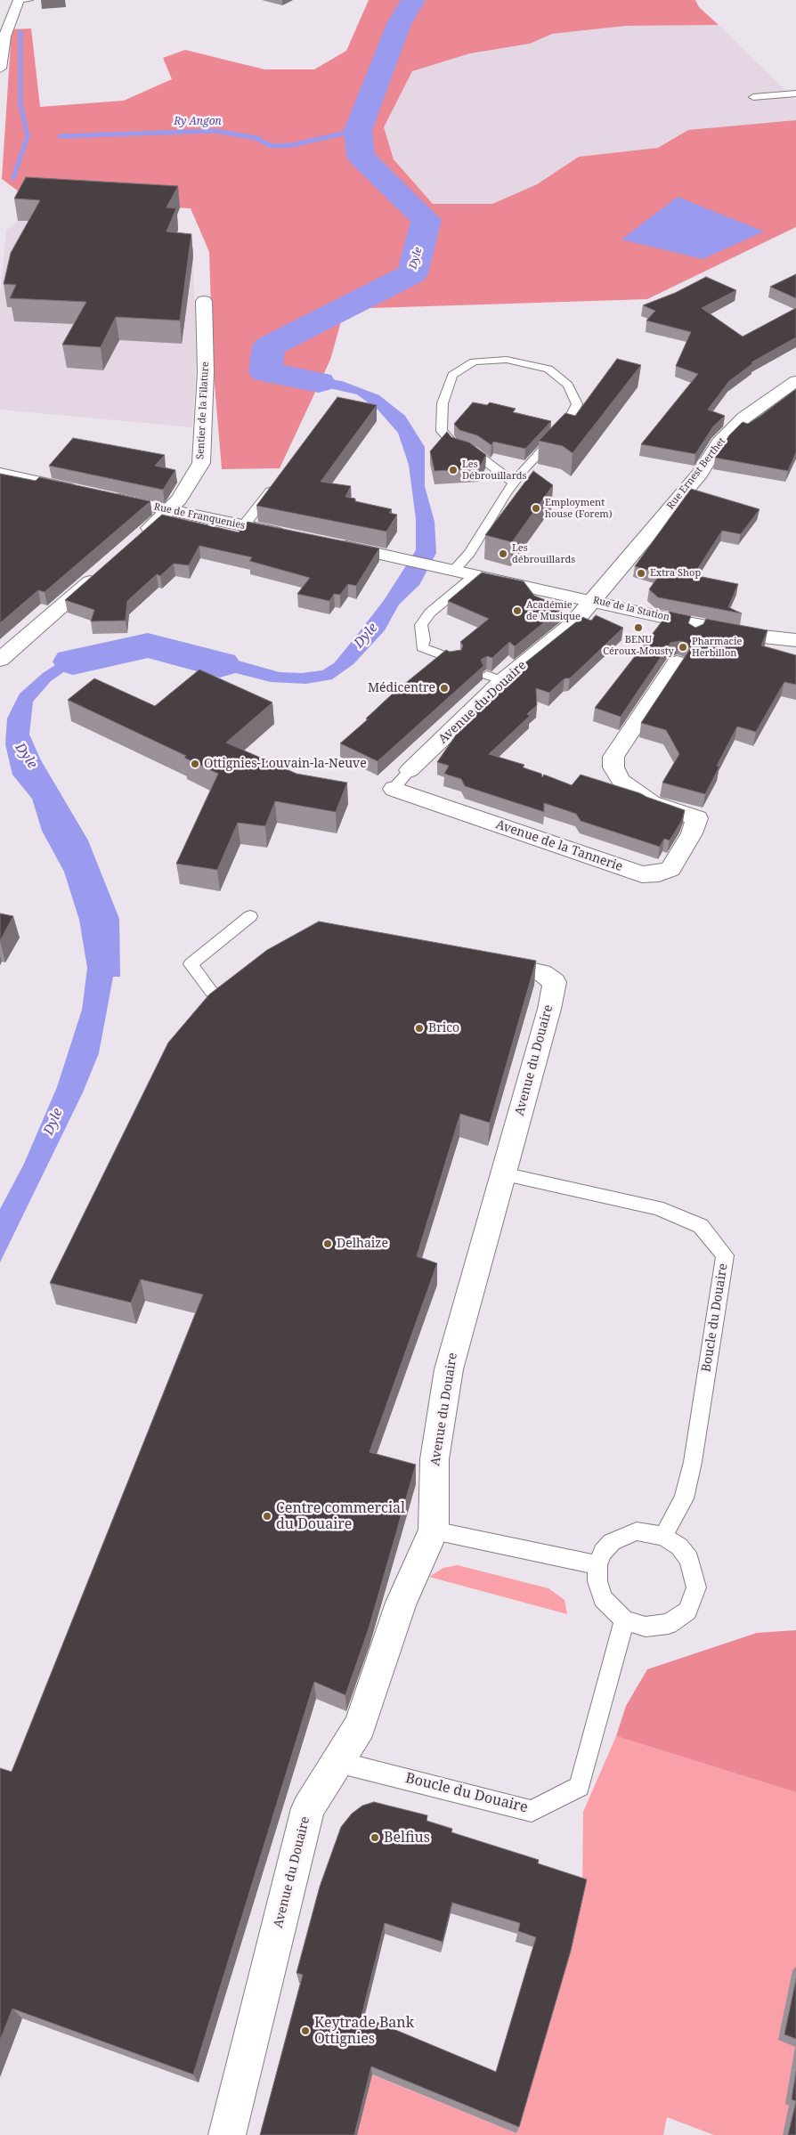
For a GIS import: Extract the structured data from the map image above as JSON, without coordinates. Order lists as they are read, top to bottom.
{
  "streets": {
    "street": [
      "Sentier de la Filature",
      "Rue Ernest Berthet",
      "Rue de Franquenies",
      "Rue de la Station",
      "Avenue du Douaire",
      "Avenue de la Tannerie"
    ],
    "lane": ["Boucle du Douaire"]
  },
  "crossings": [
    ["Sentier de la Filature", "Rue de Franquenies"],
    ["Rue Ernest Berthet", "Rue de la Station"],
    ["Rue Ernest Berthet", "Avenue du Douaire"],
    ["Rue de la Station", "Avenue du Douaire"],
    ["Avenue du Douaire", "Avenue de la Tannerie"],
    ["Avenue du Douaire", "Boucle du Douaire"]
  ],
  "water": ["Ry Angon", "Dyle"],
  "places": [
    "Les Débrouillards",
    "Employment house (Forem)",
    "Les débrouillards",
    "Extra Shop",
    "Académie de Musique",
    "BENU Céroux-Mousty",
    "Pharmacie Herbillon",
    "Médicentre",
    "Ottignies-Louvain-la-Neuve",
    "Brico",
    "Delhaize",
    "Centre commercial du Douaire",
    "Belfius",
    "Keytrade Bank Ottignies"
  ]
}
